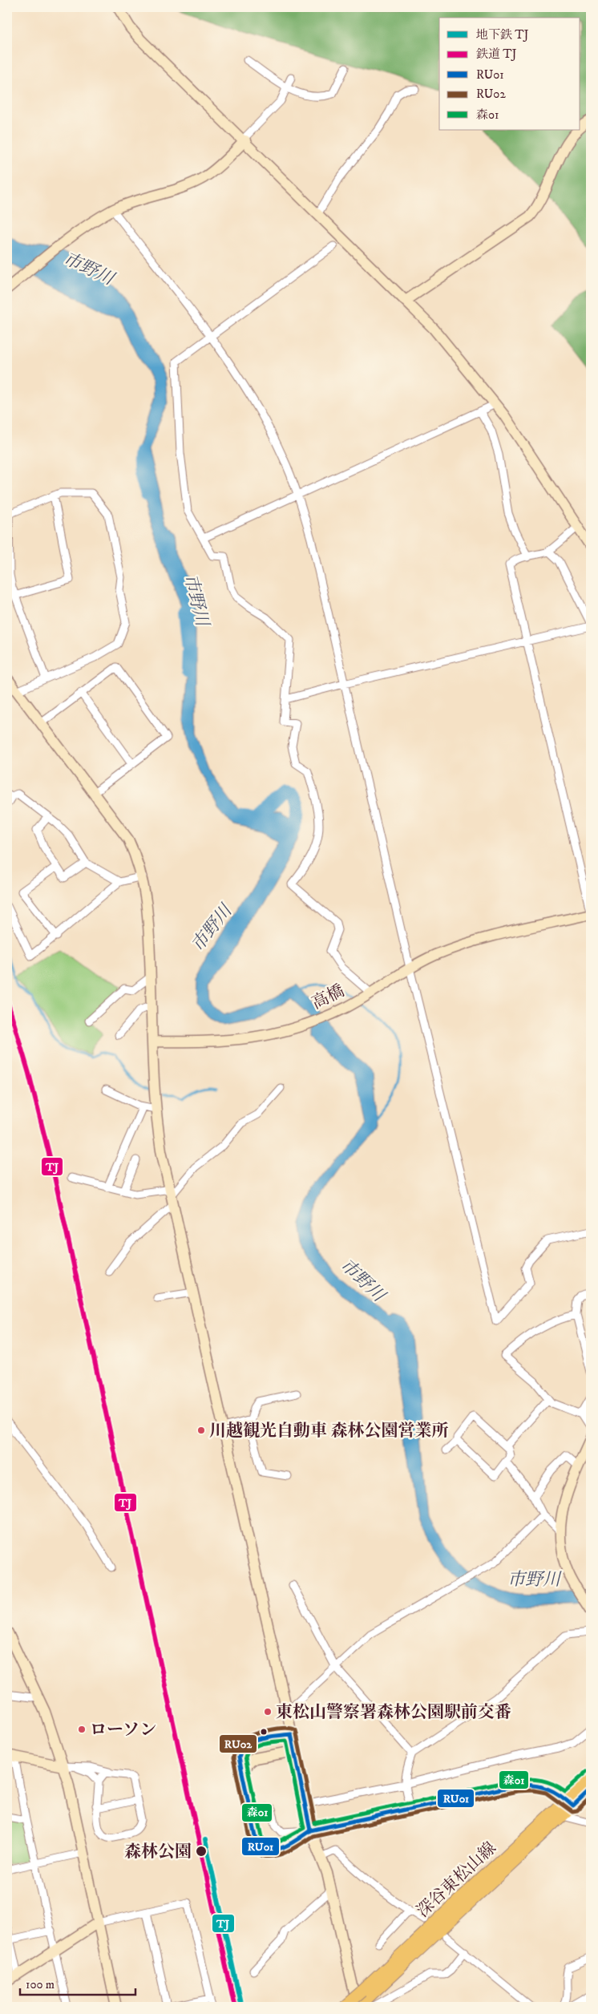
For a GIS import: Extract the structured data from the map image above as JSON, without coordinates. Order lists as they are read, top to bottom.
{
  "streets": {
    "main road": ["深谷東松山線"],
    "street": ["高橋"]
  },
  "water": ["市野川"],
  "places": [
    "川越観光自動車 森林公園営業所",
    "東松山警察署森林公園駅前交番",
    "ローソン",
    "森林公園"
  ],
  "lines": [
    "rail line TJ",
    "transit line RU02",
    "transit line RU01",
    "transit line 森01",
    "metro line TJ"
  ],
  "legend": [
    "地下鉄 TJ",
    "鉄道 TJ",
    "RU01",
    "RU02",
    "森01"
  ],
  "scale_bar": "100 m"
}
